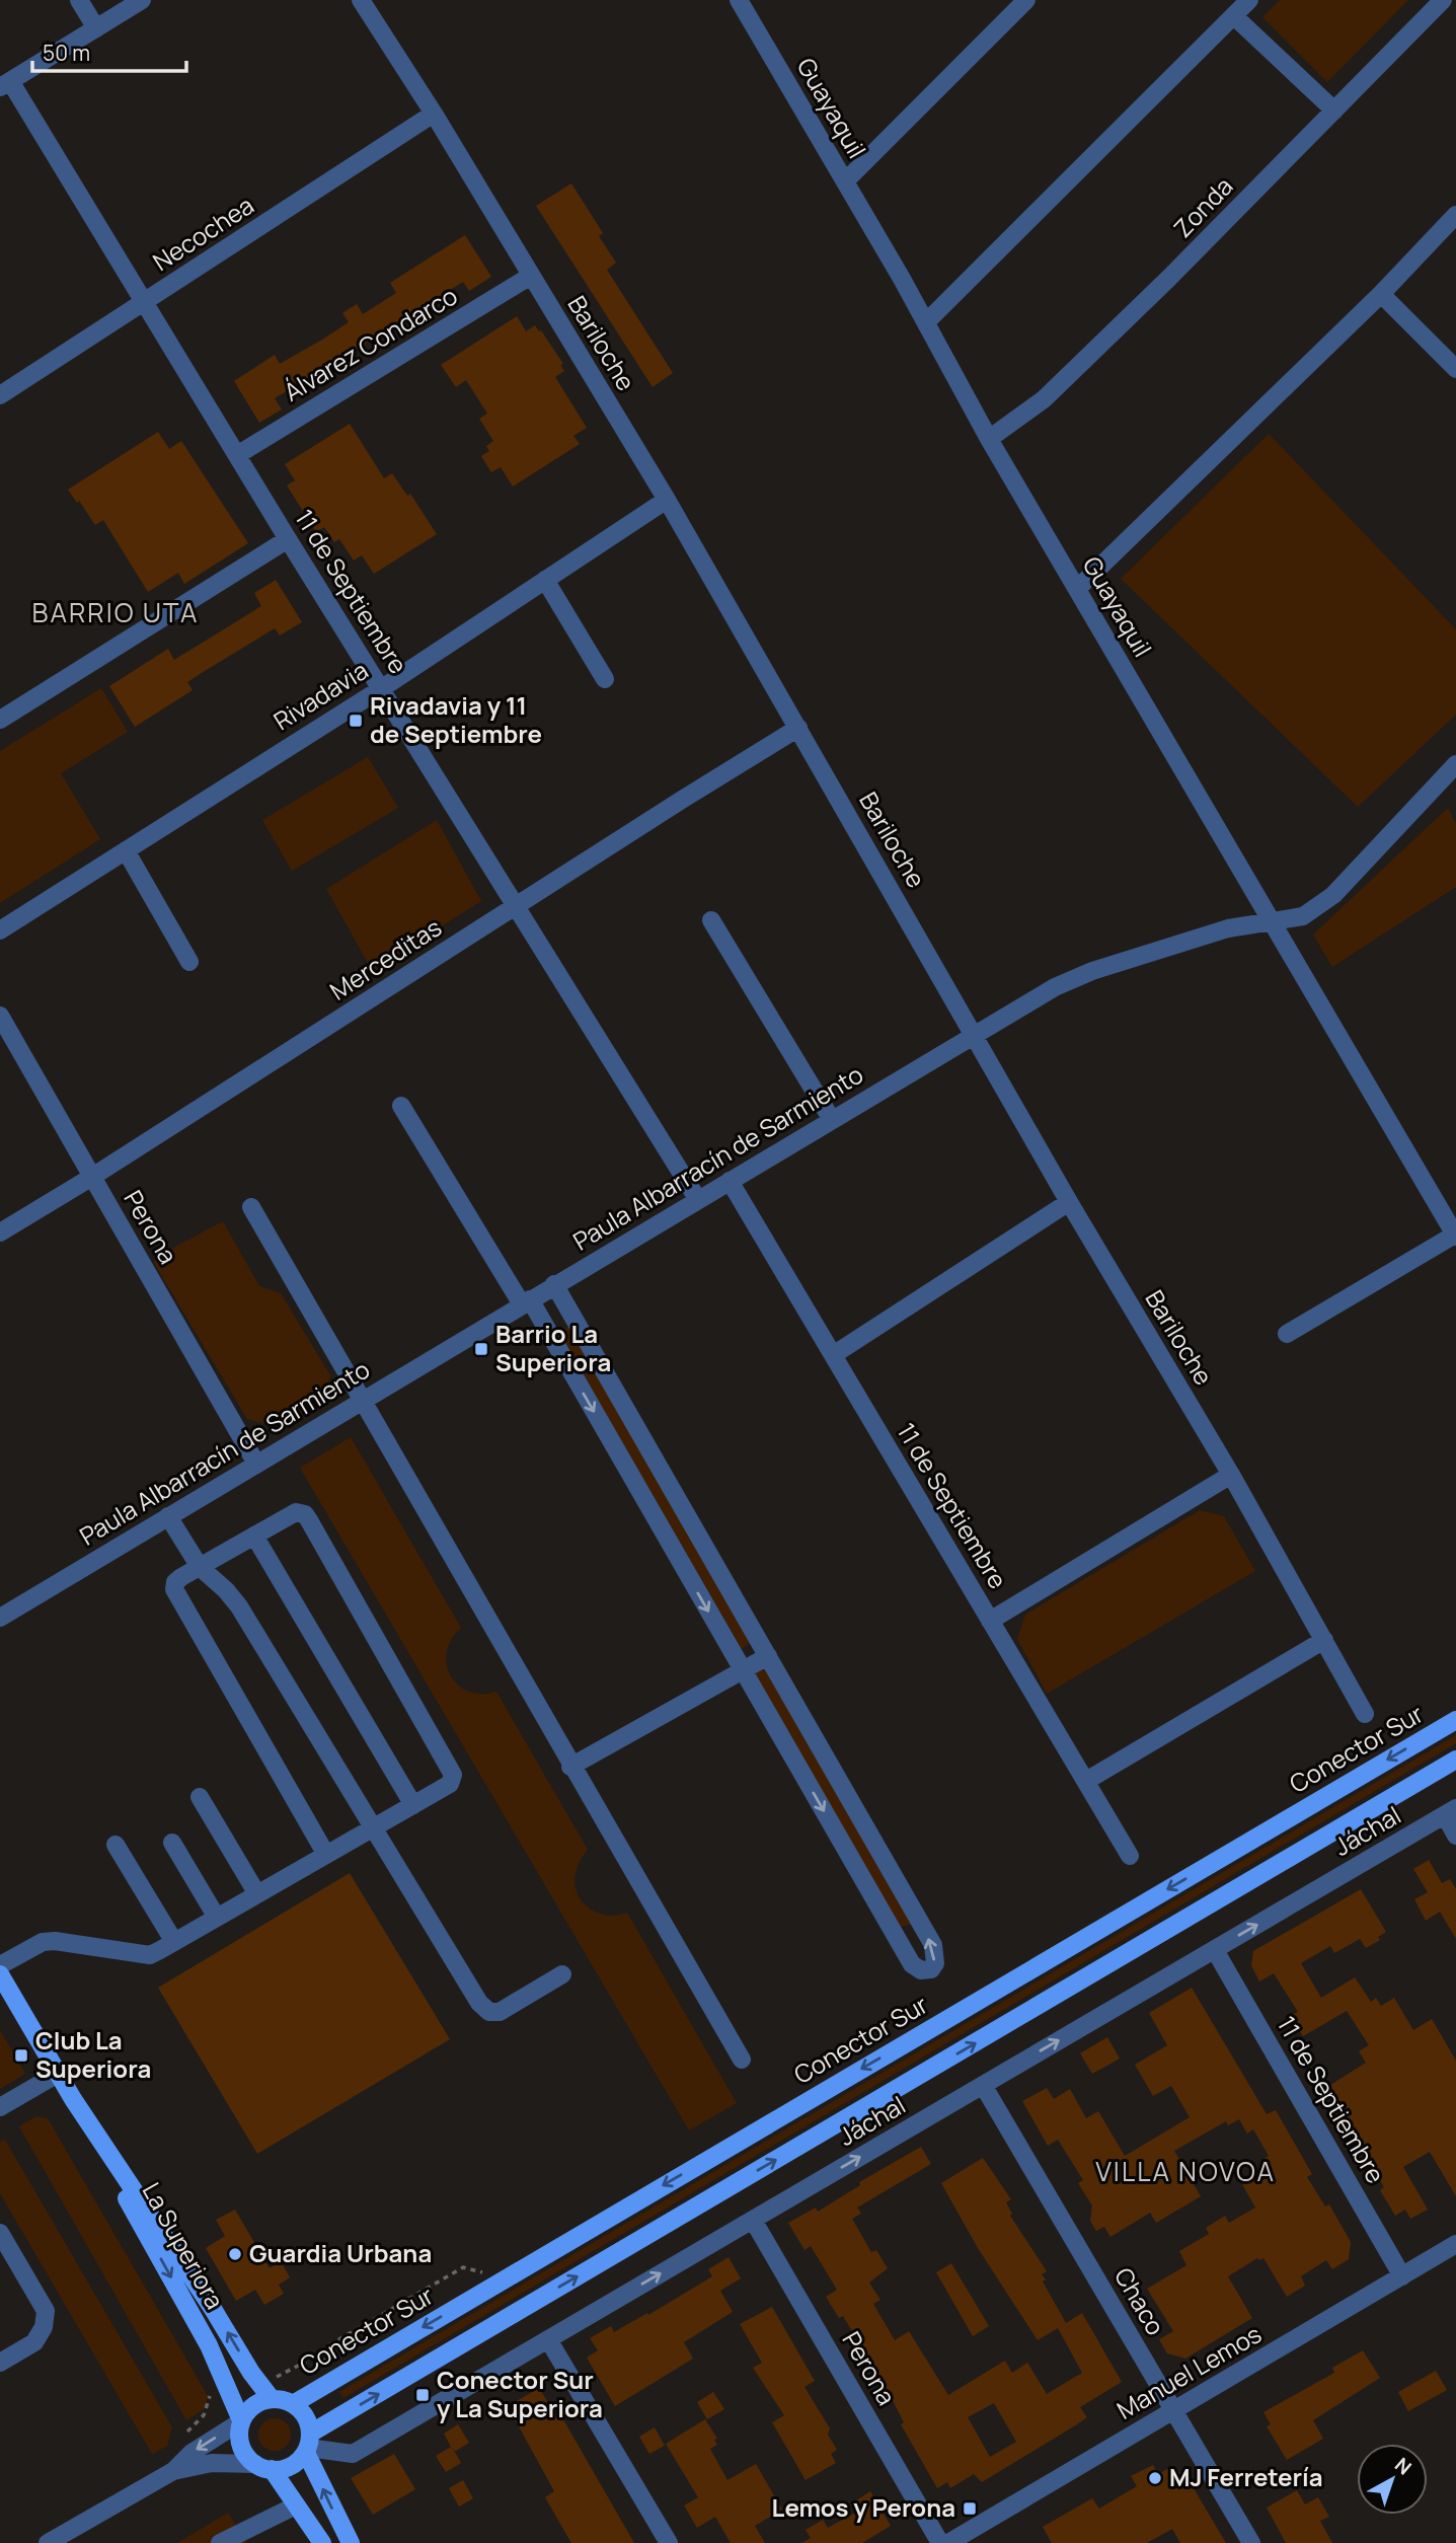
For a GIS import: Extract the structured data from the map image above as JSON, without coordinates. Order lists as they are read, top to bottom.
{
  "streets": {
    "main road": ["Conector Sur", "La Superiora"],
    "street": [
      "Guayaquil",
      "Zonda",
      "Necochea",
      "Bariloche",
      "Álvarez Condarco",
      "11 de Septiembre",
      "Rivadavia",
      "Merceditas",
      "Paula Albarracín de Sarmiento",
      "Perona",
      "Jáchal",
      "Chaco",
      "Manuel Lemos"
    ]
  },
  "crossings": [
    ["Guayaquil", "Zonda"],
    ["Guayaquil", "Paula Albarracín de Sarmiento"],
    ["Necochea", "Bariloche"],
    ["Necochea", "11 de Septiembre"],
    ["Bariloche", "Álvarez Condarco"],
    ["Bariloche", "Rivadavia"],
    ["Bariloche", "Merceditas"],
    ["Bariloche", "Paula Albarracín de Sarmiento"],
    ["Álvarez Condarco", "11 de Septiembre"],
    ["11 de Septiembre", "Rivadavia"],
    ["11 de Septiembre", "Merceditas"],
    ["11 de Septiembre", "Paula Albarracín de Sarmiento"],
    ["11 de Septiembre", "Jáchal"],
    ["11 de Septiembre", "Manuel Lemos"],
    ["Merceditas", "Perona"],
    ["Paula Albarracín de Sarmiento", "Perona"],
    ["Perona", "Jáchal"],
    ["Conector Sur", "Jáchal"],
    ["Conector Sur", "La Superiora"],
    ["Jáchal", "La Superiora"],
    ["Jáchal", "Chaco"],
    ["Chaco", "Manuel Lemos"]
  ],
  "one_way": ["Jáchal"],
  "districts": ["BARRIO UTA", "VILLA NOVOA"],
  "places": {
    "transit": [
      "Rivadavia y 11 de Septiembre",
      "Barrio La Superiora",
      "Club La Superiora",
      "Conector Sur y La Superiora",
      "Lemos y Perona"
    ],
    "other": ["Guardia Urbana", "MJ Ferretería"]
  },
  "scale_bar": "50 m",
  "north": "top right"
}
